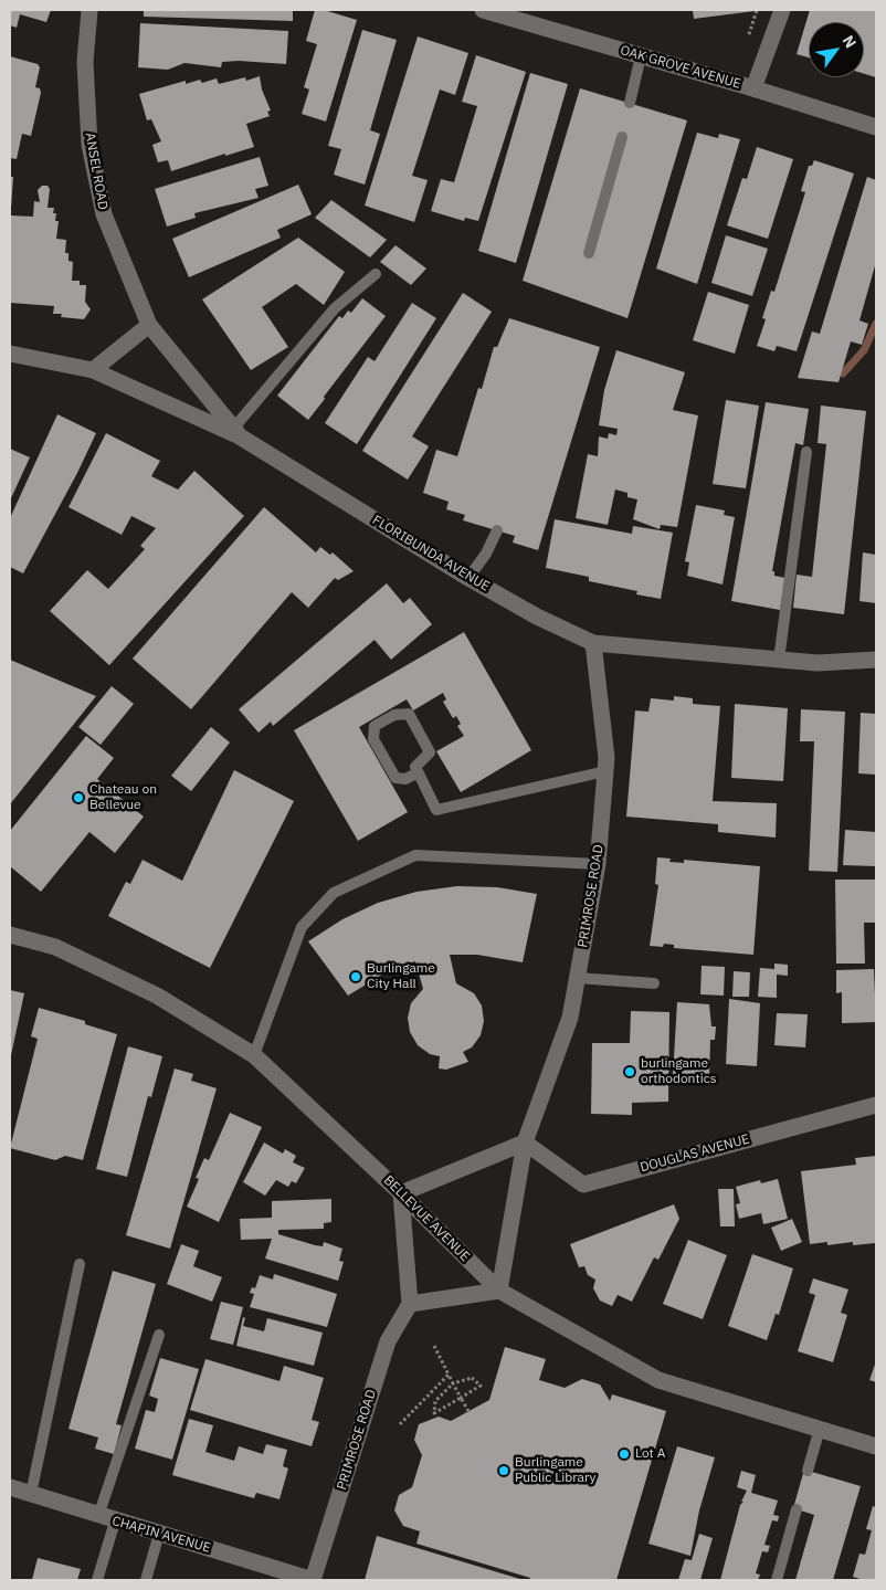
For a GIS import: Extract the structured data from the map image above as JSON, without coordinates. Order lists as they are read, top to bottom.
{
  "streets": {
    "street": [
      "OAK GROVE AVENUE",
      "ANSEL ROAD",
      "FLORIBUNDA AVENUE",
      "PRIMROSE ROAD",
      "DOUGLAS AVENUE",
      "BELLEVUE AVENUE",
      "CHAPIN AVENUE"
    ]
  },
  "crossings": [
    ["ANSEL ROAD", "FLORIBUNDA AVENUE"],
    ["FLORIBUNDA AVENUE", "PRIMROSE ROAD"],
    ["PRIMROSE ROAD", "DOUGLAS AVENUE"],
    ["PRIMROSE ROAD", "BELLEVUE AVENUE"],
    ["PRIMROSE ROAD", "CHAPIN AVENUE"]
  ],
  "places": [
    "Chateau on Bellevue",
    "Burlingame City Hall",
    "burlingame orthodontics",
    "Lot A",
    "Burlingame Public Library"
  ],
  "north": "top right"
}
